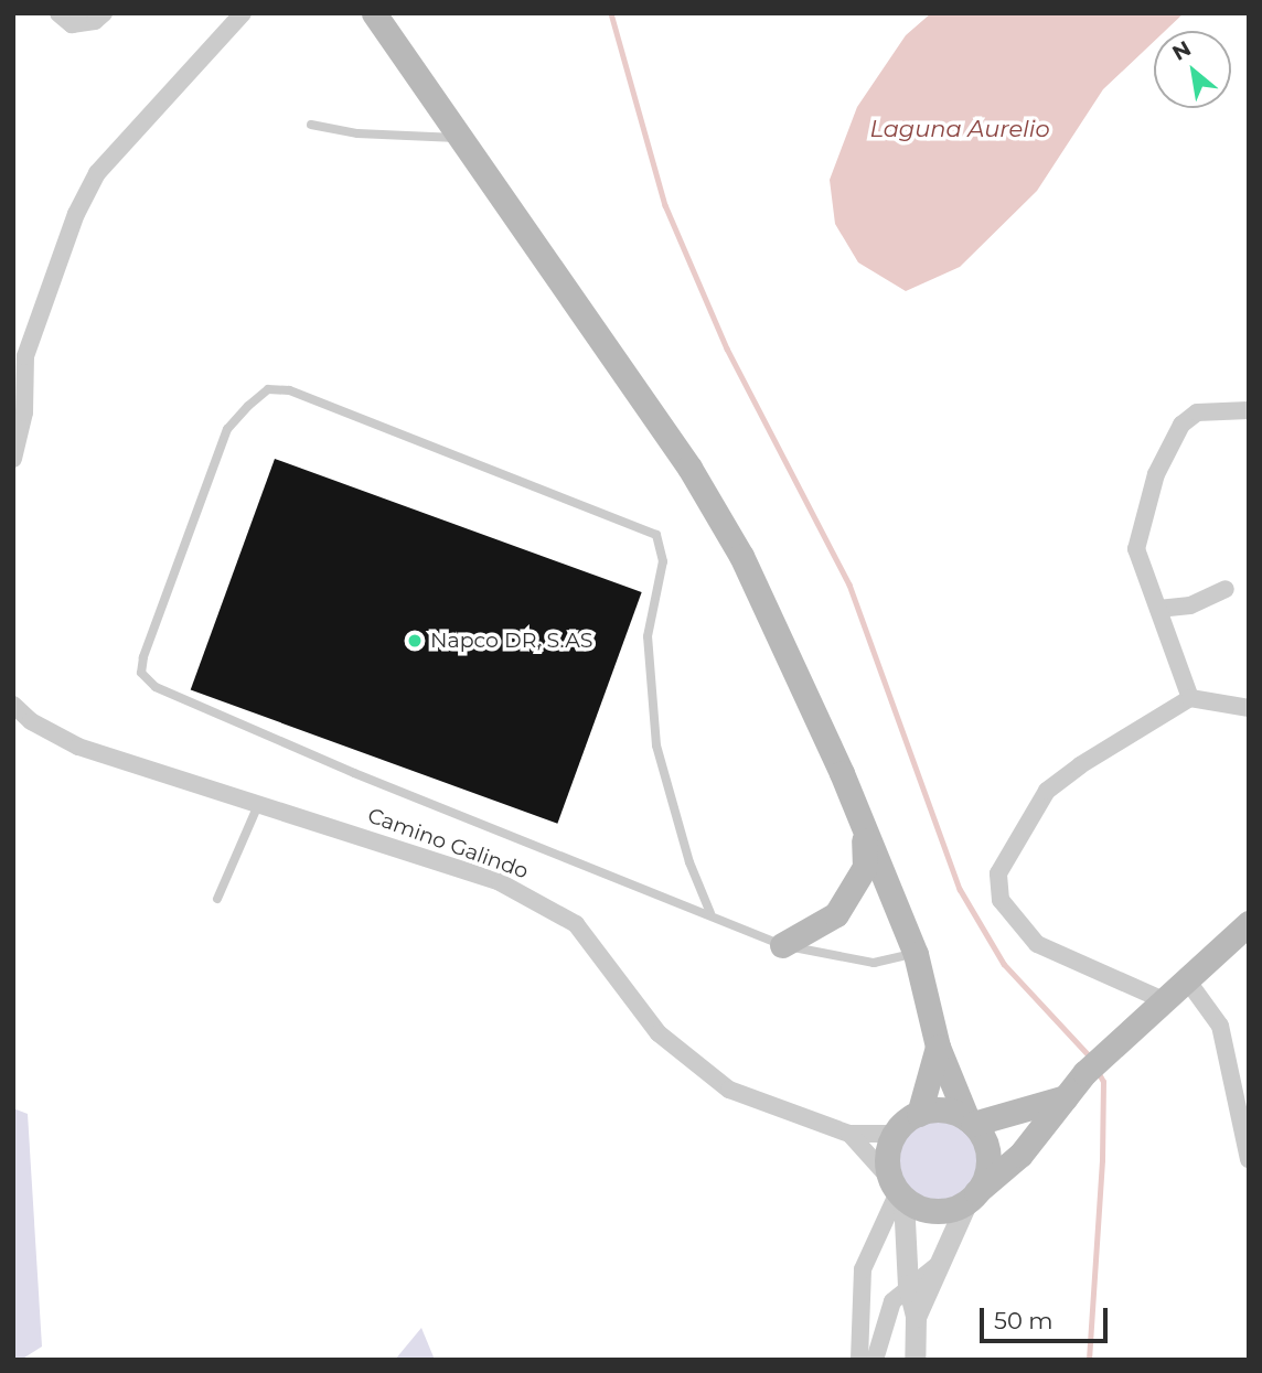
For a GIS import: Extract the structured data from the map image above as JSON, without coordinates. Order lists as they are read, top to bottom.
{
  "streets": {
    "street": ["Camino Galindo"]
  },
  "water": ["Laguna Aurelio"],
  "places": ["Napco DR, S.AS"],
  "scale_bar": "50 m",
  "north": "top left"
}
